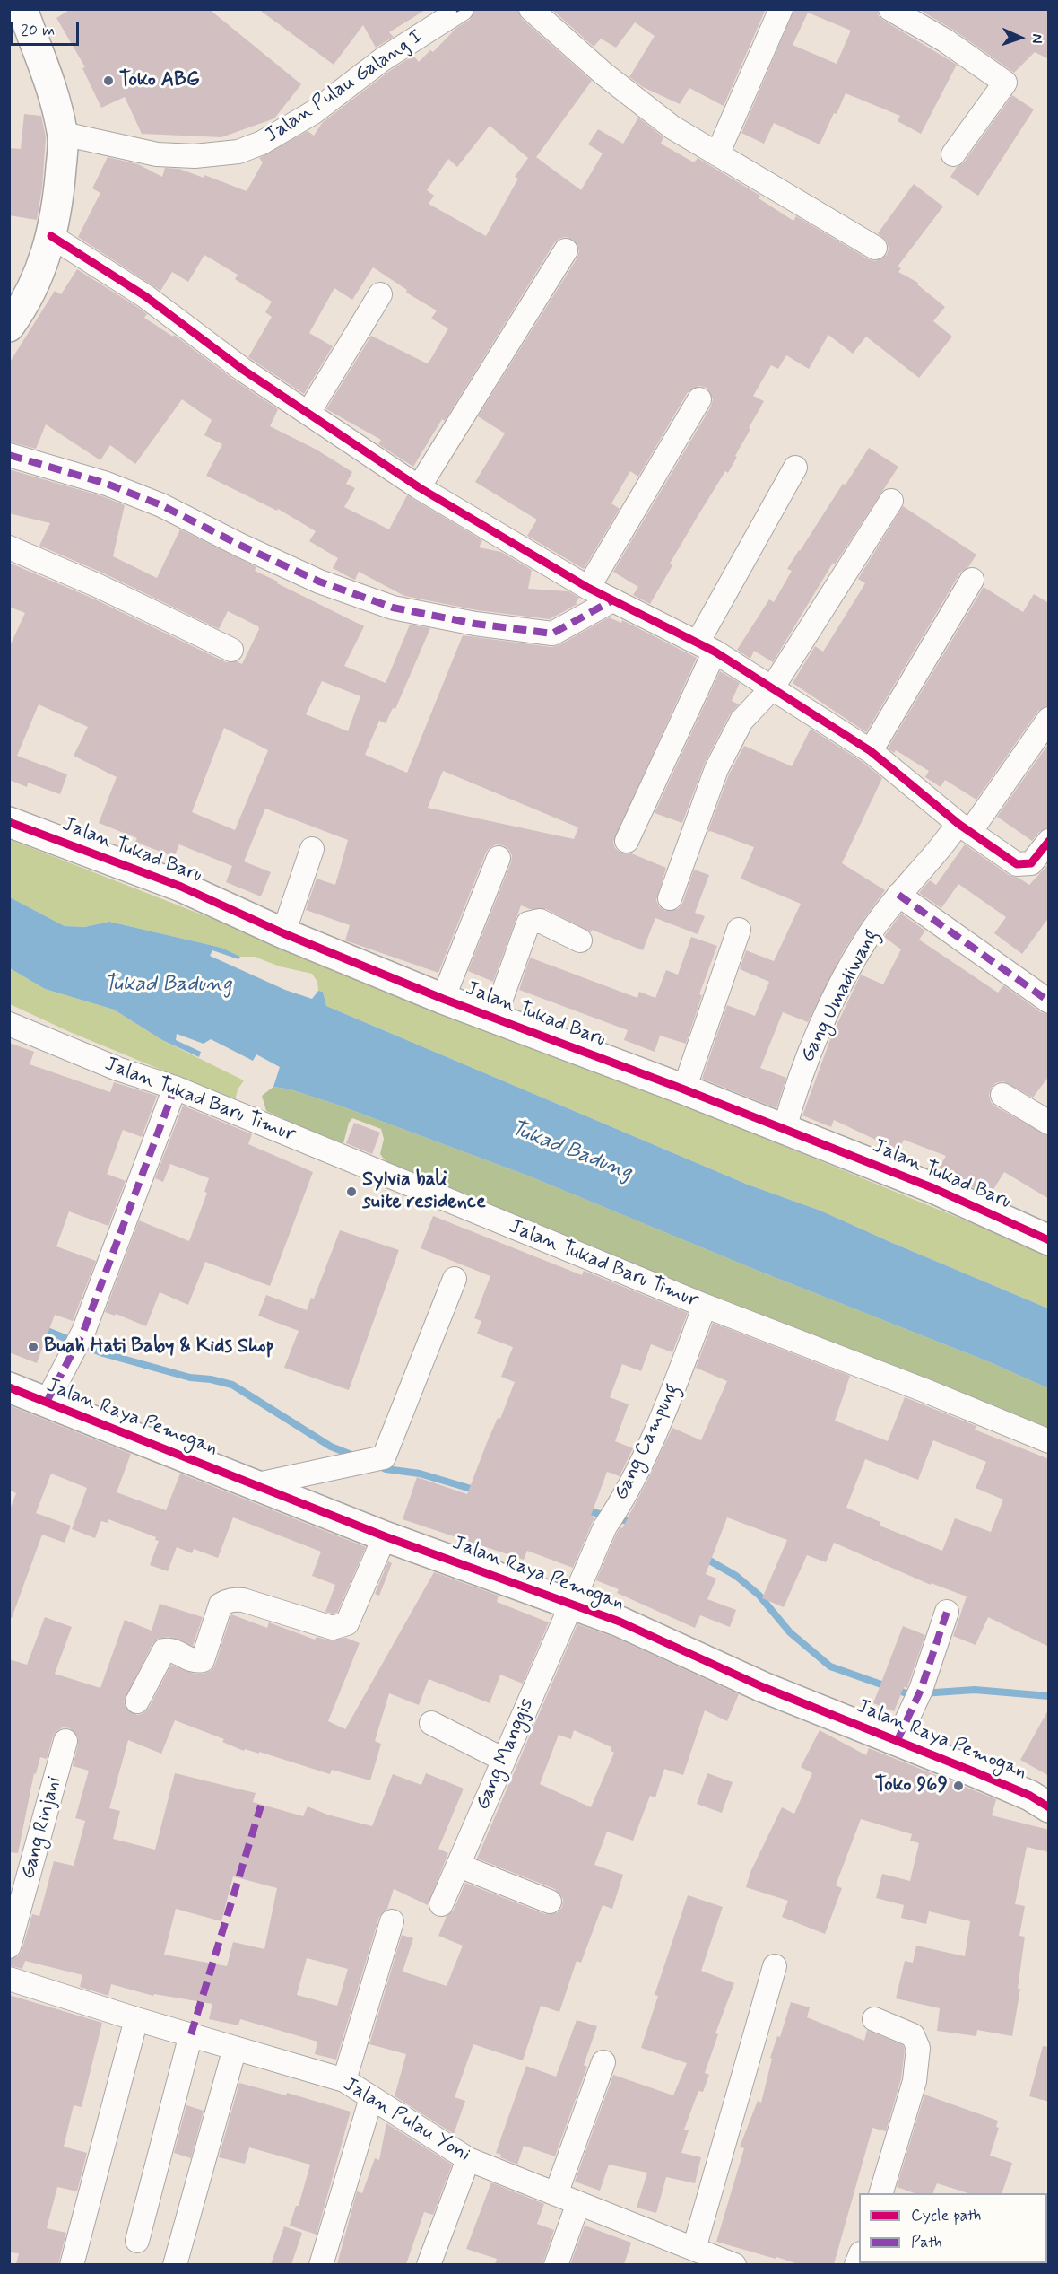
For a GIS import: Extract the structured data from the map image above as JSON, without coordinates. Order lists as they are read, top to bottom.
{
  "streets": {
    "street": [
      "Jalan Pulau Galang I",
      "Jalan Tukad Baru",
      "Gang Umadiwang",
      "Jalan Tukad Baru Timur",
      "Jalan Raya Pemogan",
      "Gang Campung",
      "Gang Manggis",
      "Gang Rinjani",
      "Jalan Pulau Yoni"
    ]
  },
  "crossings": [
    ["Jalan Tukad Baru", "Gang Umadiwang"],
    ["Jalan Tukad Baru Timur", "Gang Campung"],
    ["Jalan Raya Pemogan", "Gang Campung"],
    ["Jalan Raya Pemogan", "Gang Manggis"],
    ["Gang Campung", "Gang Manggis"]
  ],
  "water": ["Tukad Badung"],
  "places": [
    "Toko ABG",
    "Sylvia bali suite residence",
    "Buah Hati Baby & Kids Shop",
    "Toko 969"
  ],
  "legend": ["Cycle path", "Path"],
  "scale_bar": "20 m",
  "north": "right"
}
